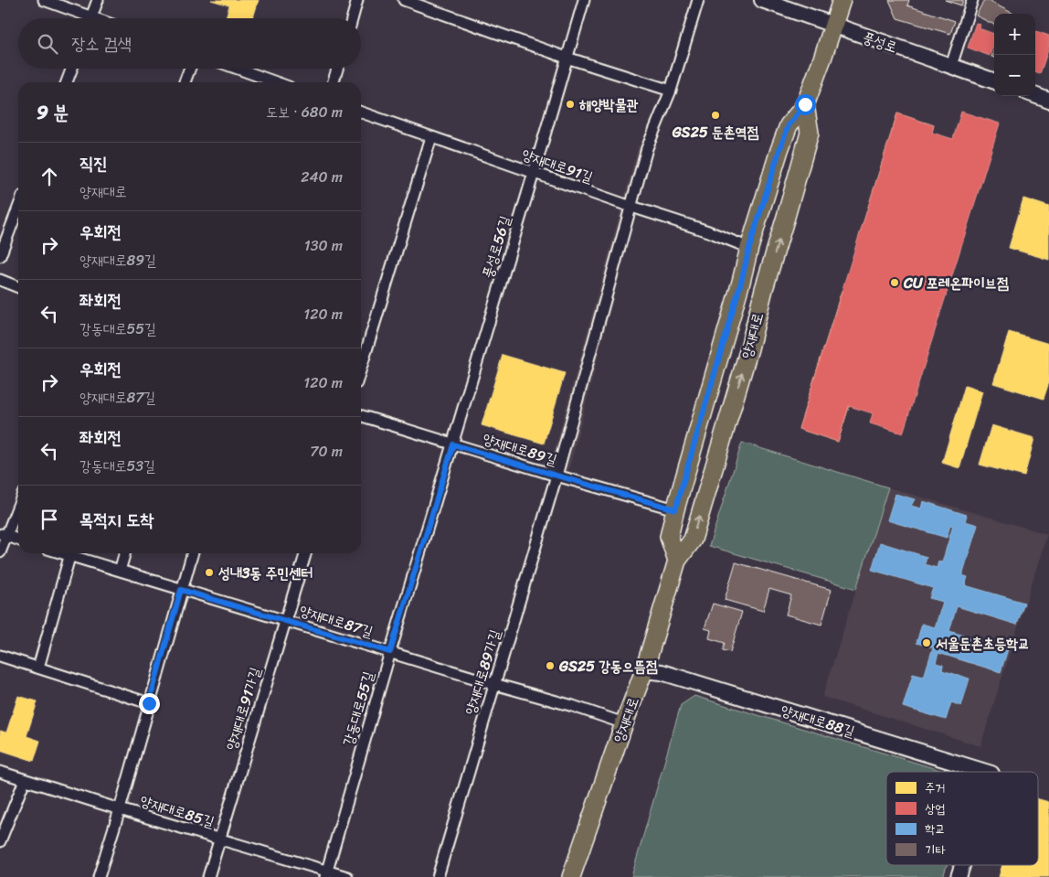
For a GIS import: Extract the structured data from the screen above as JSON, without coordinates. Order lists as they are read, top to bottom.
{
  "streets": {
    "main road": ["양재대로"],
    "street": [
      "풍성로",
      "양재대로91길",
      "풍성로56길",
      "양재대로89길",
      "양재대로87길",
      "양재대로89가길",
      "양재대로91가길",
      "강동대로55길",
      "양재대로88길",
      "양재대로85길"
    ]
  },
  "crossings": [
    ["풍성로", "양재대로"],
    ["양재대로91길", "풍성로56길"],
    ["양재대로91길", "양재대로"],
    ["양재대로91길", "양재대로89가길"],
    ["풍성로56길", "양재대로89길"],
    ["풍성로56길", "강동대로55길"],
    ["양재대로", "양재대로89길"],
    ["양재대로", "양재대로87길"],
    ["양재대로", "양재대로88길"],
    ["양재대로89길", "양재대로89가길"],
    ["양재대로89길", "강동대로55길"],
    ["양재대로87길", "양재대로89가길"],
    ["양재대로87길", "양재대로91가길"],
    ["양재대로87길", "강동대로55길"],
    ["양재대로91가길", "양재대로85길"],
    ["강동대로55길", "양재대로85길"]
  ],
  "places": [
    "해양박물관",
    "GS25 둔촌역점",
    "CU 포레온파이브점",
    "성내3동 주민센터",
    "서울둔촌초등학교",
    "GS25 강동으뜸점"
  ],
  "legend": [
    "주거",
    "상업",
    "학교",
    "기타"
  ],
  "page": {
    "map_buttons": ["+", "−"],
    "search": "장소 검색",
    "heading": ["9 분", "도보 · 680 m"],
    "list": [
      ["직진", "양재대로", "240 m"],
      ["우회전", "양재대로89길", "130 m"],
      ["좌회전", "강동대로55길", "120 m"],
      ["우회전", "양재대로87길", "120 m"],
      ["좌회전", "강동대로53길", "70 m"],
      "목적지 도착"
    ]
  }
}
